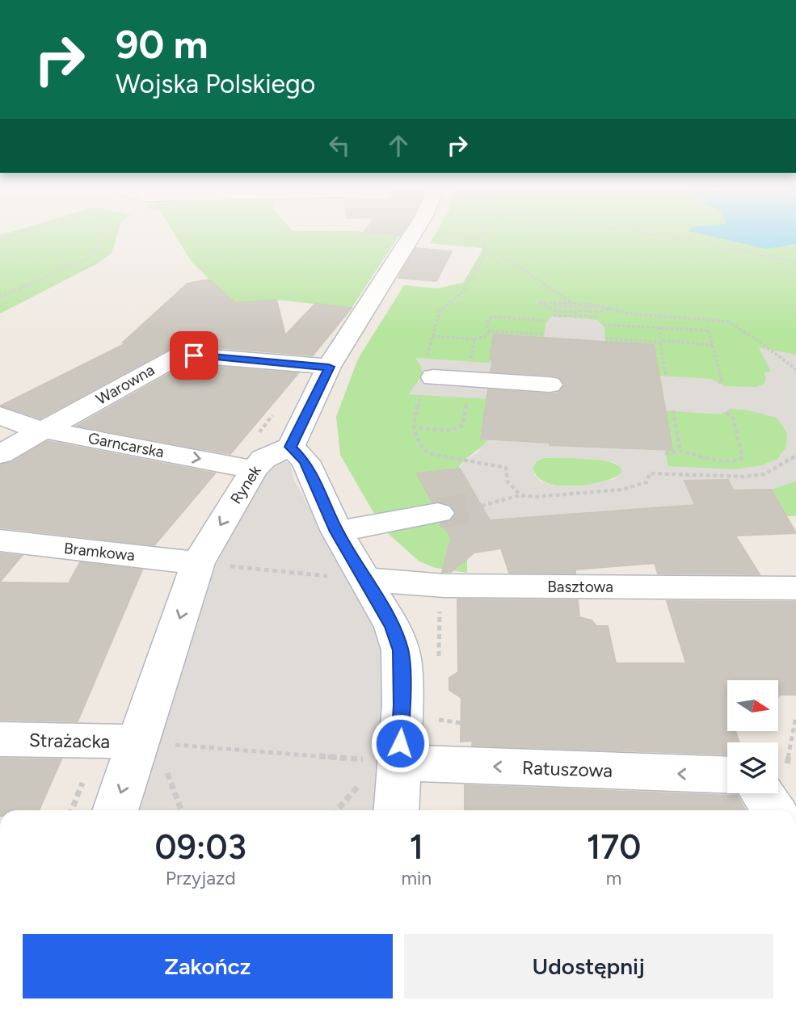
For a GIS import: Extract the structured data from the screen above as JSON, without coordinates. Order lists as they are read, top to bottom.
{
  "streets": {
    "street": [
      "Warowna",
      "Garncarska",
      "Rynek",
      "Bramkowa",
      "Basztowa",
      "Strażacka",
      "Ratuszowa"
    ]
  },
  "crossings": [
    ["Warowna", "Garncarska"],
    ["Garncarska", "Rynek"],
    ["Rynek", "Bramkowa"],
    ["Rynek", "Strażacka"]
  ],
  "one_way": ["Garncarska", "Rynek", "Ratuszowa"],
  "north": "right",
  "page": {
    "turn": ["90 m", "Wojska Polskiego"],
    "eta": [
      "09:03",
      "Przyjazd",
      "1",
      "min",
      "170",
      "m"
    ],
    "buttons": ["Zakończ", "Udostępnij"]
  }
}
